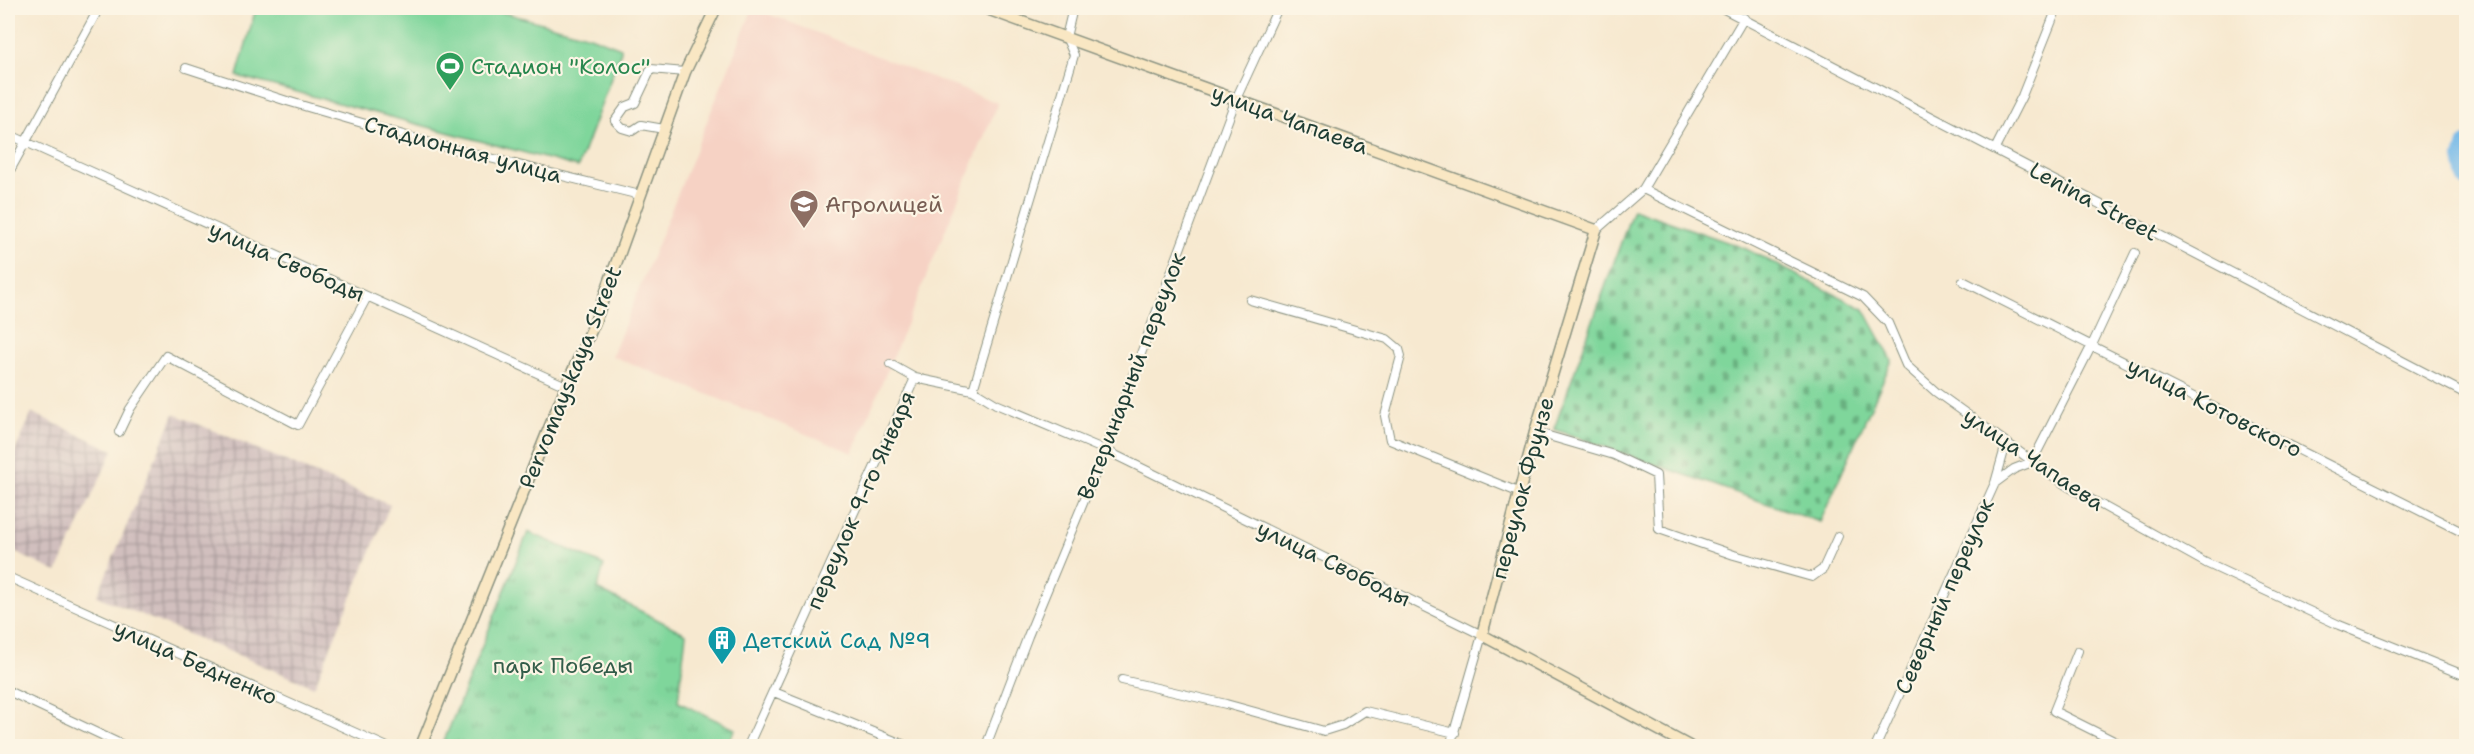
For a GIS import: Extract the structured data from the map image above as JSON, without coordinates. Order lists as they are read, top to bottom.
{
  "streets": {
    "main road": [
      "улица Чапаева",
      "улица Свободы",
      "Pervomayskaya Street",
      "переулок Фрунзе"
    ],
    "street": [
      "Стадионная улица",
      "Lenina Street",
      "Ветеринарный переулок",
      "улица Котовского",
      "переулок 9-го Января",
      "Северный переулок",
      "улица Бедненко"
    ]
  },
  "crossings": [
    ["улица Чапаева", "Ветеринарный переулок"],
    ["улица Чапаева", "переулок Фрунзе"],
    ["улица Чапаева", "Северный переулок"],
    ["Стадионная улица", "Pervomayskaya Street"],
    ["улица Свободы", "Ветеринарный переулок"],
    ["улица Свободы", "Pervomayskaya Street"],
    ["улица Свободы", "переулок Фрунзе"],
    ["улица Свободы", "переулок 9-го Января"]
  ],
  "parks": ["парк Победы"],
  "places": {
    "sports": ["Стадион \"Колос\""],
    "school or university": ["Агролицей"],
    "building": ["Детский Сад №9"]
  }
}
